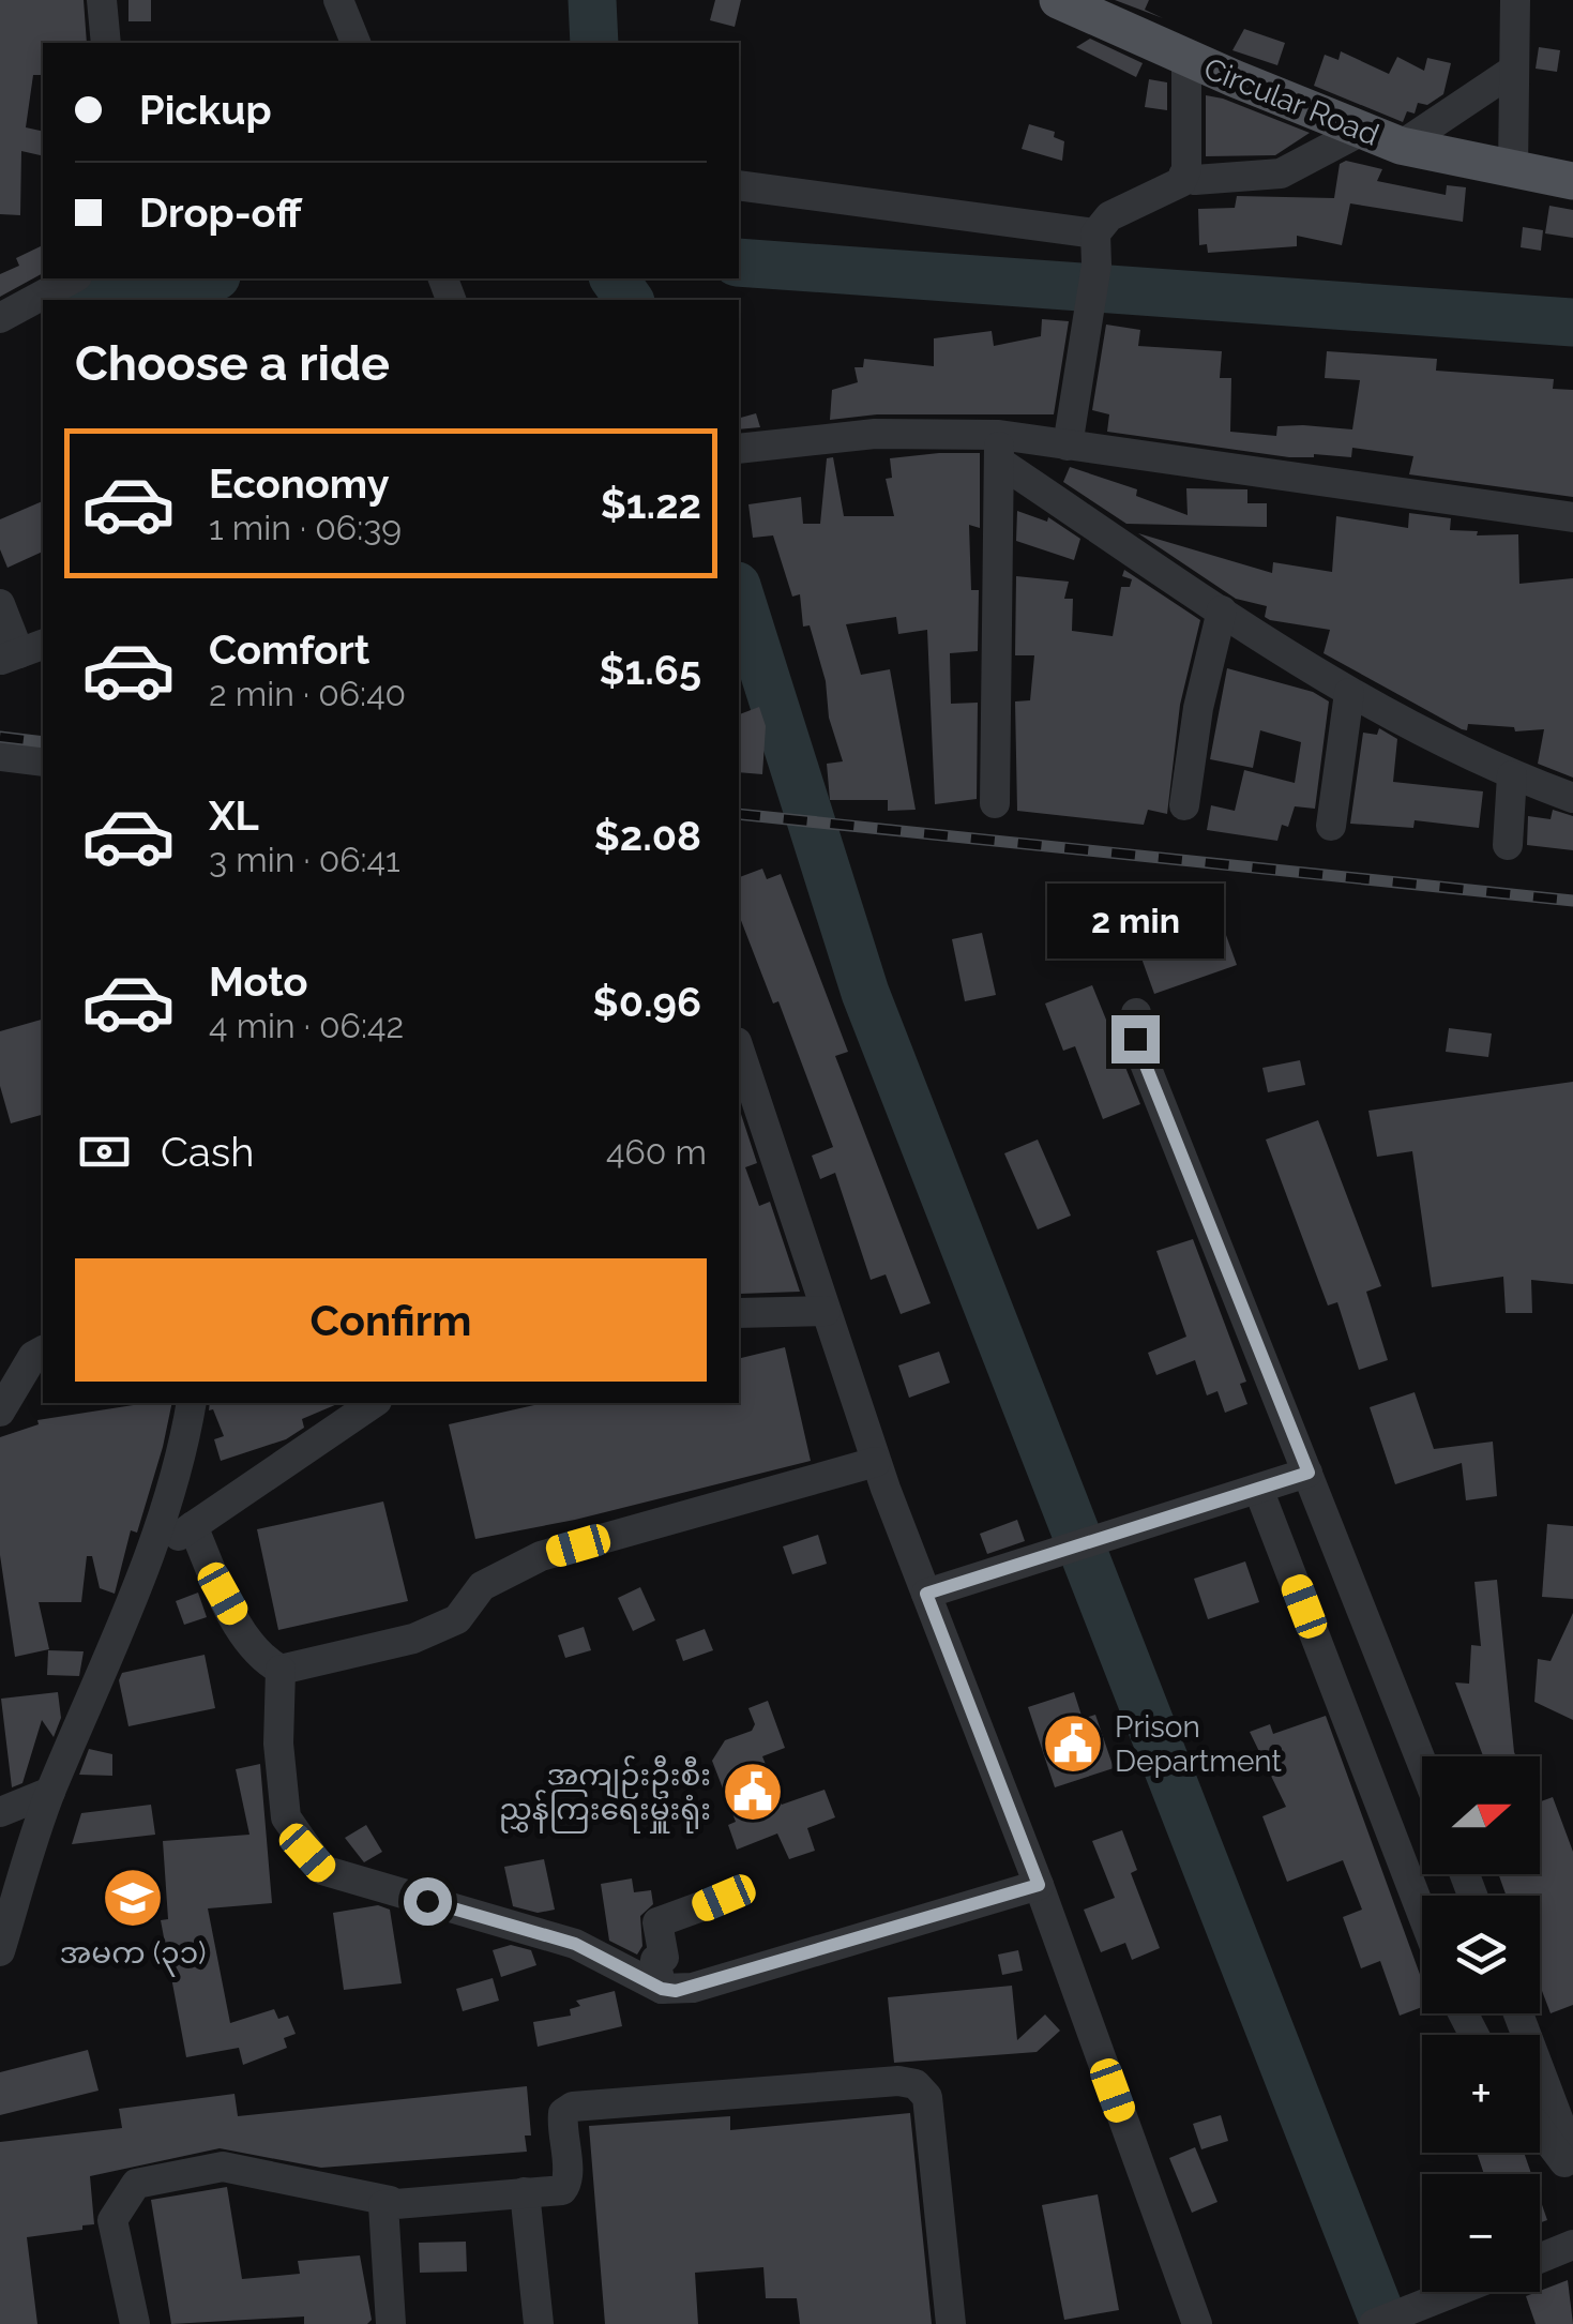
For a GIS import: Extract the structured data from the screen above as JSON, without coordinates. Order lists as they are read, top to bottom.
{
  "streets": {
    "main road": ["Circular Road"]
  },
  "places": {
    "public building": ["Prison Department", "အကျဉ်းဦးစီး ညွှန်ကြးရေးမှူးရုံး"],
    "school or university": ["အမက (၃၁)"]
  },
  "north": "right",
  "page": {
    "banner": ["Pickup", "Drop-off"],
    "heading": "Choose a ride",
    "list": [
      {
        "name": "Economy",
        "note": "1 min · 06:39",
        "value": "$1.22"
      },
      {
        "name": "Comfort",
        "note": "2 min · 06:40",
        "value": "$1.65"
      },
      {
        "name": "XL",
        "note": "3 min · 06:41",
        "value": "$2.08"
      },
      {
        "name": "Moto",
        "note": "4 min · 06:42",
        "value": "$0.96"
      }
    ],
    "bubble": "2 min",
    "pay": ["Cash", "460 m"],
    "buttons": "Confirm",
    "map_buttons": ["+", "−"]
  }
}
